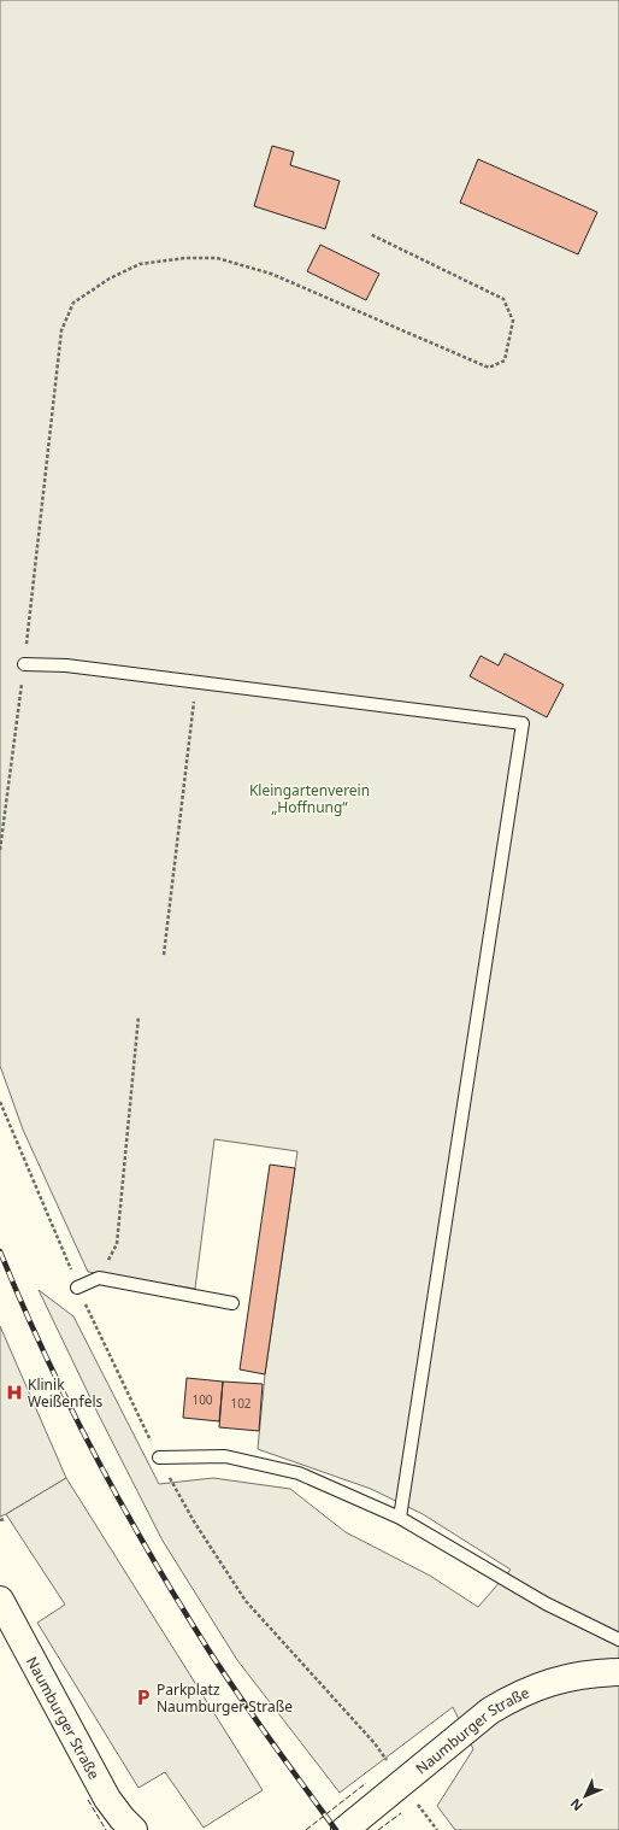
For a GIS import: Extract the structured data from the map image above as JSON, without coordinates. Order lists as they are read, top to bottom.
{
  "streets": {
    "main road": ["Naumburger Straße"]
  },
  "parks": ["Kleingartenverein „Hoffnung“"],
  "places": {
    "hospital": ["Klinik Weißenfels"],
    "parking": ["Parkplatz Naumburger Straße"]
  },
  "house_numbers": ["100", "102"],
  "north": "bottom left"
}
